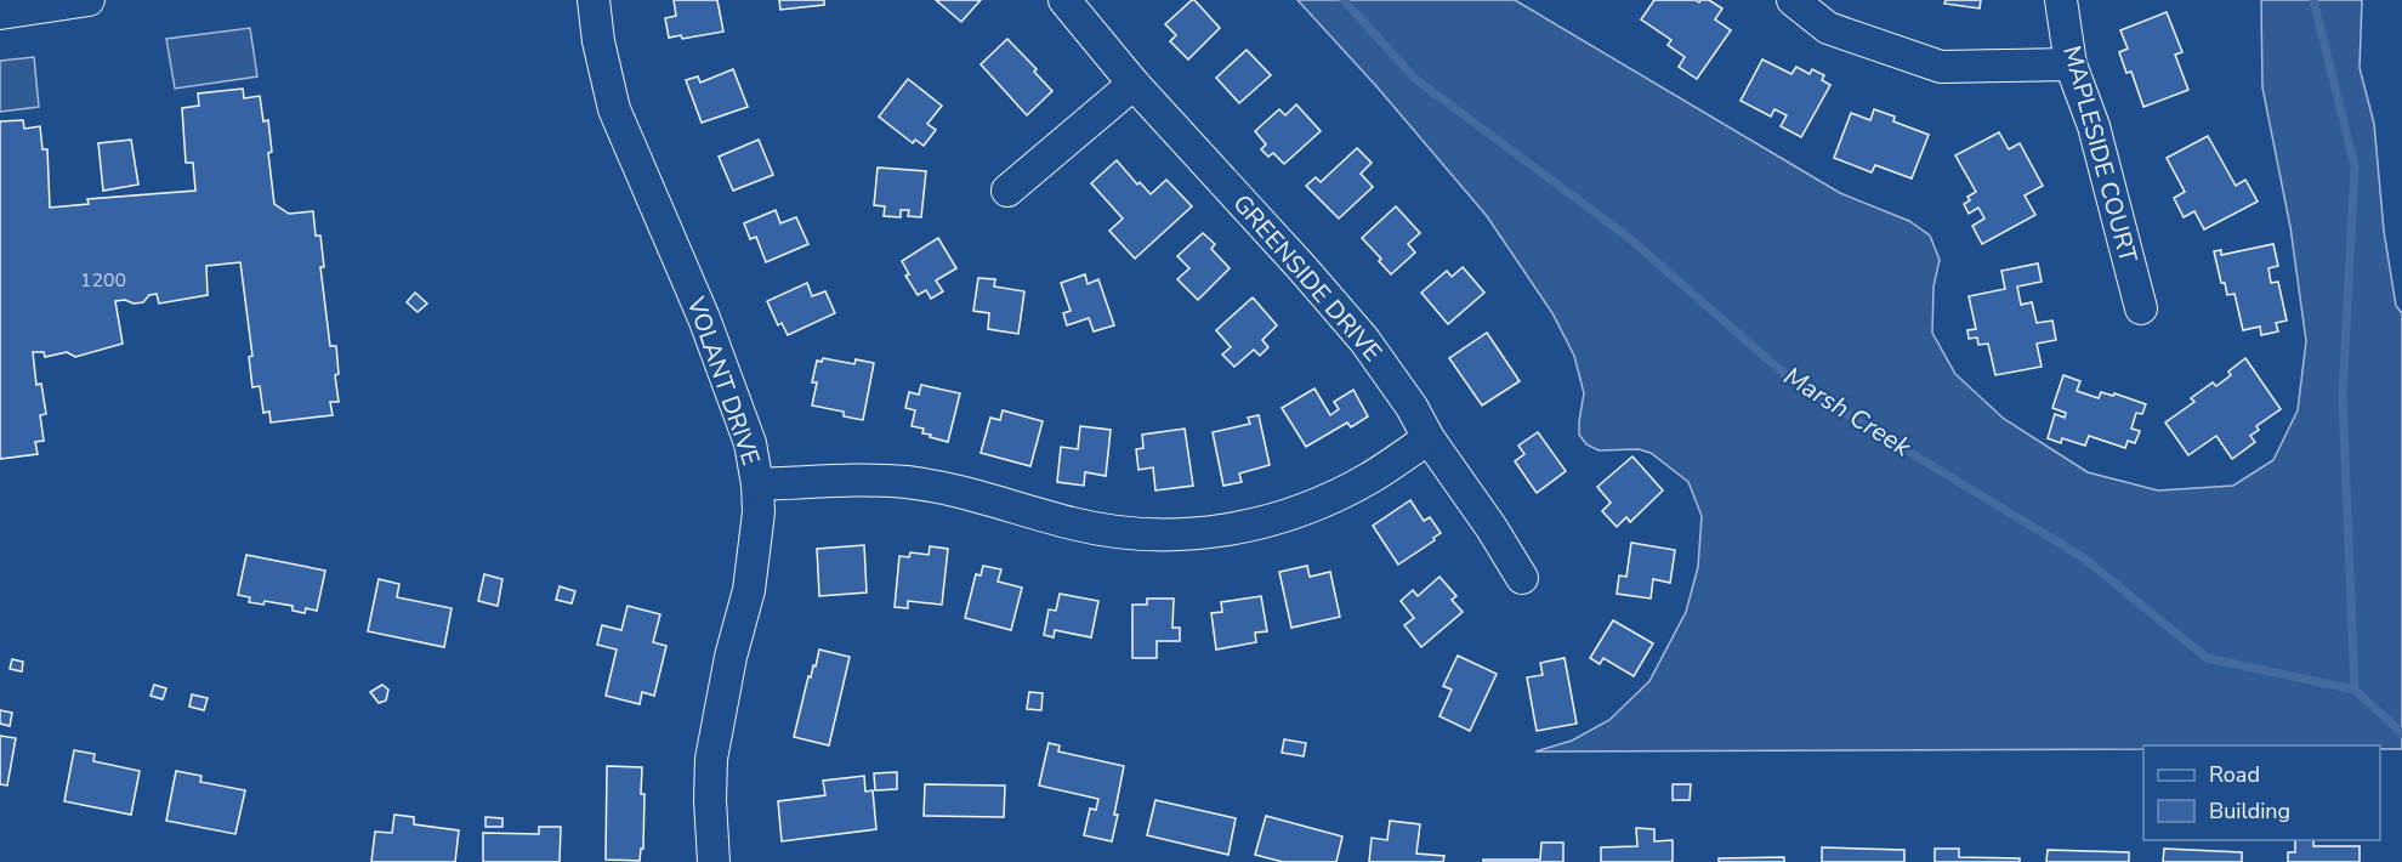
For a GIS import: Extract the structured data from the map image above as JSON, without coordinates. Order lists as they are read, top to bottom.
{
  "streets": {
    "street": ["MAPLESIDE COURT", "GREENSIDE DRIVE", "VOLANT DRIVE"]
  },
  "water": ["Marsh Creek"],
  "house_numbers": ["1200"],
  "legend": ["Road", "Building"]
}
